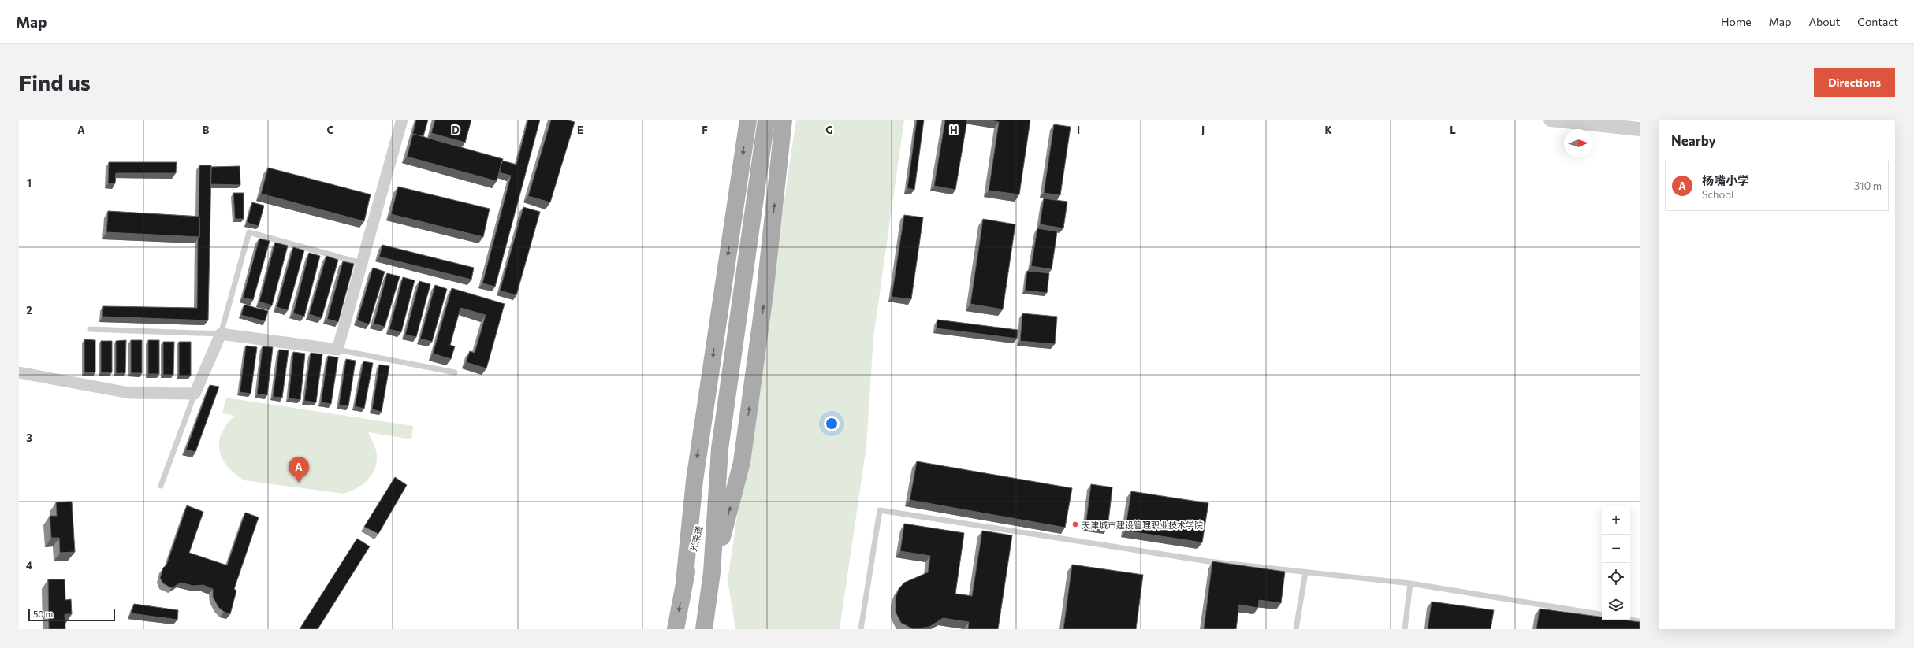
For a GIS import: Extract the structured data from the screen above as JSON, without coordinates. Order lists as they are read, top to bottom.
{
  "streets": {
    "main road": ["光荣道"]
  },
  "places": ["天津城市建设管理职业技术学院"],
  "scale_bar": "50 m",
  "north": "right",
  "page": {
    "header": "Map",
    "nav": [
      "Home",
      "Map",
      "About",
      "Contact"
    ],
    "buttons": "Directions",
    "title": "Find us",
    "heading": "Nearby",
    "list": [
      {
        "mark": "A",
        "name": "杨嘴小学",
        "note": "School",
        "value": "310 m"
      }
    ],
    "pins": "A",
    "map_buttons": ["+", "−"],
    "scale": "50 m"
  },
  "grid": {
    "columns": [
      "A",
      "B",
      "C",
      "D",
      "E",
      "F",
      "G",
      "H",
      "I",
      "J",
      "K",
      "L"
    ],
    "rows": [
      "1",
      "2",
      "3",
      "4"
    ]
  }
}
